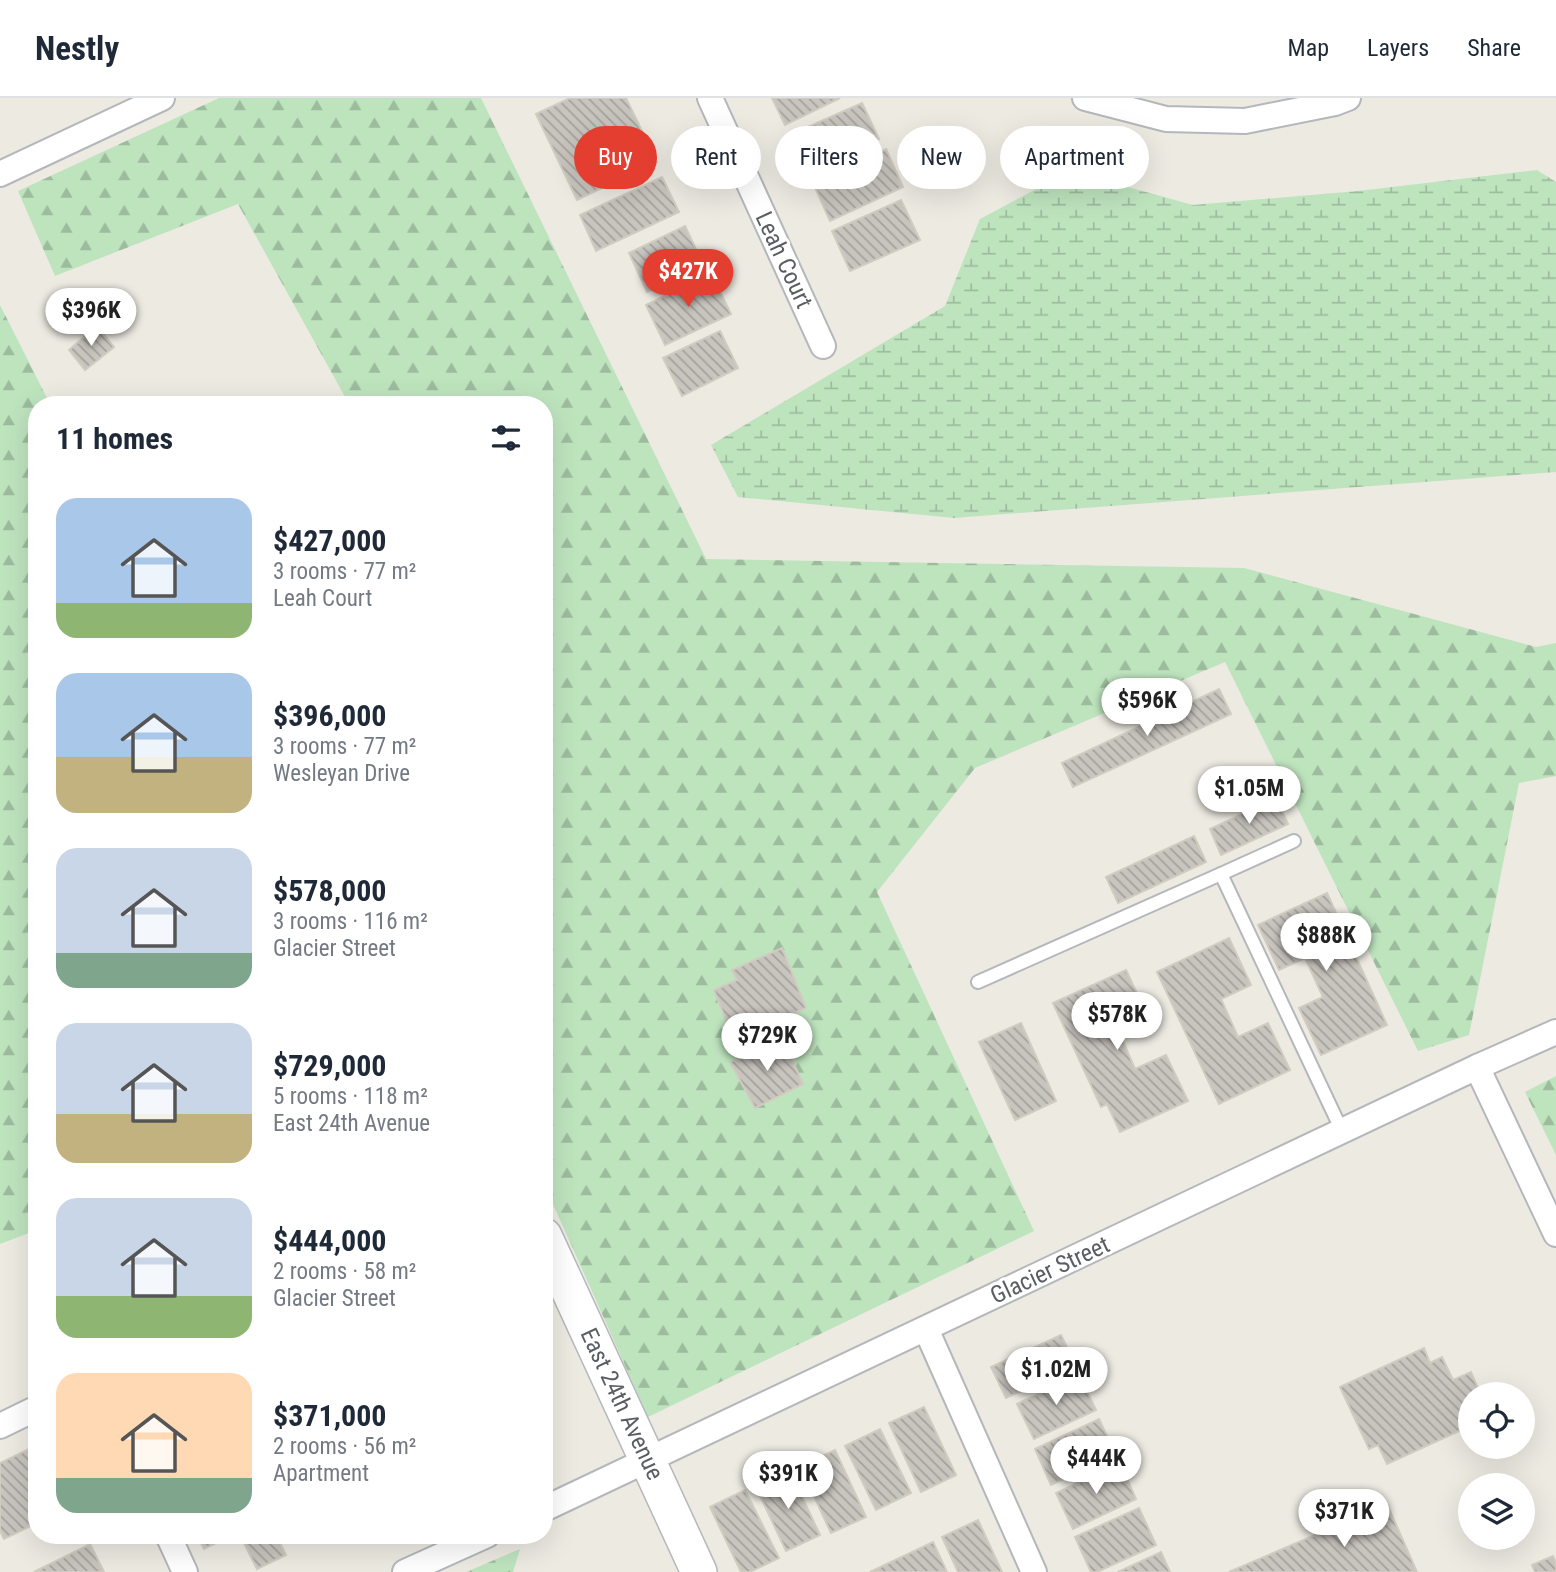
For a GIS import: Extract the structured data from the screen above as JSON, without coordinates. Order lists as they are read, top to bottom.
{
  "streets": {
    "street": ["Leah Court", "Glacier Street", "East 24th Avenue"]
  },
  "crossings": [
    ["Glacier Street", "East 24th Avenue"]
  ],
  "page": {
    "header": "Nestly",
    "nav": ["Map", "Layers", "Share"],
    "chip": [
      "Buy",
      "Rent",
      "Filters",
      "New",
      "Apartment"
    ],
    "price": [
      "$427K",
      "$396K",
      "$596K",
      "$1.05M",
      "$888K",
      "$578K",
      "$729K",
      "$1.02M",
      "$444K",
      "$391K",
      "$371K"
    ],
    "heading": "11 homes",
    "list": [
      {
        "name": "$427,000",
        "note": "3 rooms · 77 m² · Leah Court"
      },
      {
        "name": "$396,000",
        "note": "3 rooms · 77 m² · Wesleyan Drive"
      },
      {
        "name": "$578,000",
        "note": "3 rooms · 116 m² · Glacier Street"
      },
      {
        "name": "$729,000",
        "note": "5 rooms · 118 m² · East 24th Avenue"
      },
      {
        "name": "$444,000",
        "note": "2 rooms · 58 m² · Glacier Street"
      },
      {
        "name": "$371,000",
        "note": "2 rooms · 56 m² · Apartment"
      }
    ]
  }
}
